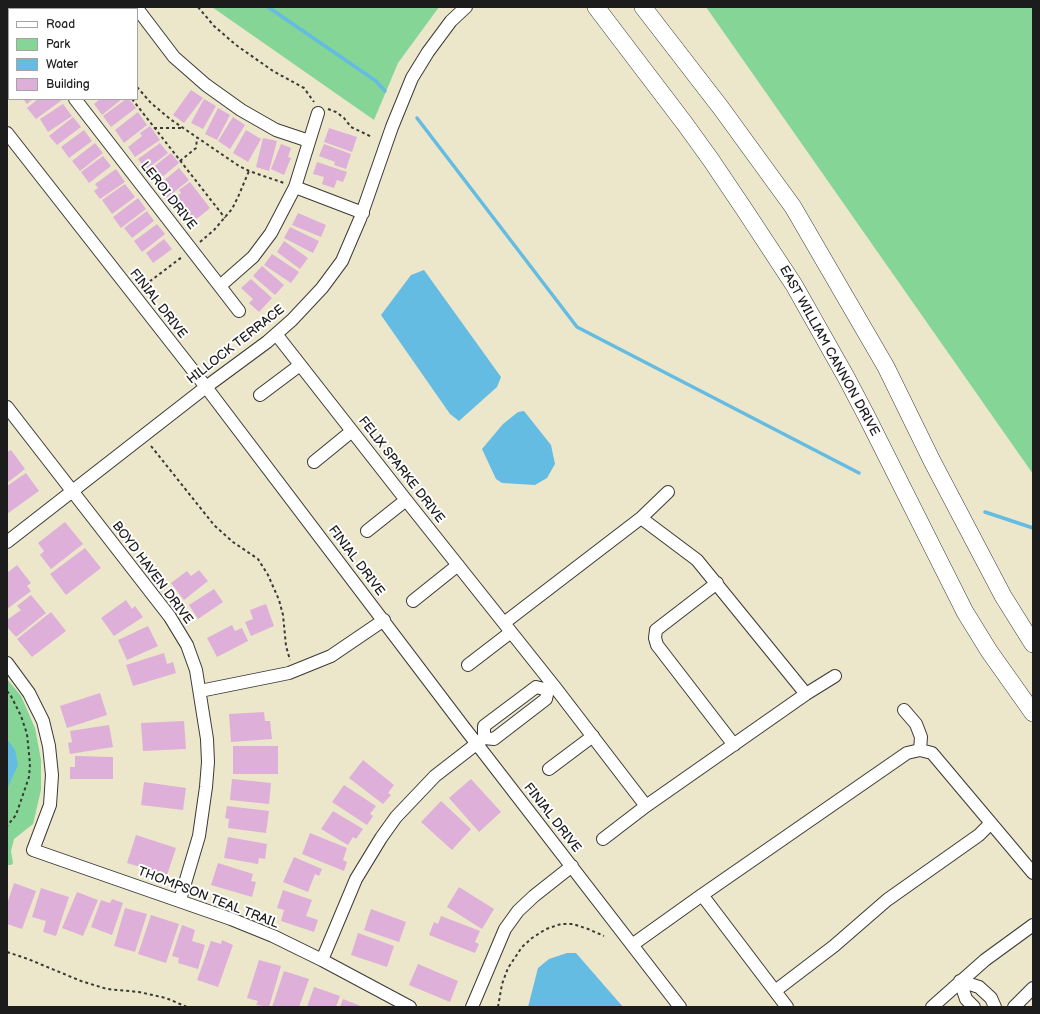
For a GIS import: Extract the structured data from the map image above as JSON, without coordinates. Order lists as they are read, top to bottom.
{
  "streets": {
    "street": [
      "LEROI DRIVE",
      "FINIAL DRIVE",
      "HILLOCK TERRACE",
      "EAST WILLIAM CANNON DRIVE",
      "FELIX SPARKE DRIVE",
      "BOYD HAVEN DRIVE",
      "THOMPSON TEAL TRAIL"
    ]
  },
  "crossings": [
    ["FINIAL DRIVE", "HILLOCK TERRACE"],
    ["HILLOCK TERRACE", "FELIX SPARKE DRIVE"],
    ["HILLOCK TERRACE", "BOYD HAVEN DRIVE"],
    ["BOYD HAVEN DRIVE", "THOMPSON TEAL TRAIL"]
  ],
  "legend": [
    "Road",
    "Park",
    "Water",
    "Building"
  ]
}
